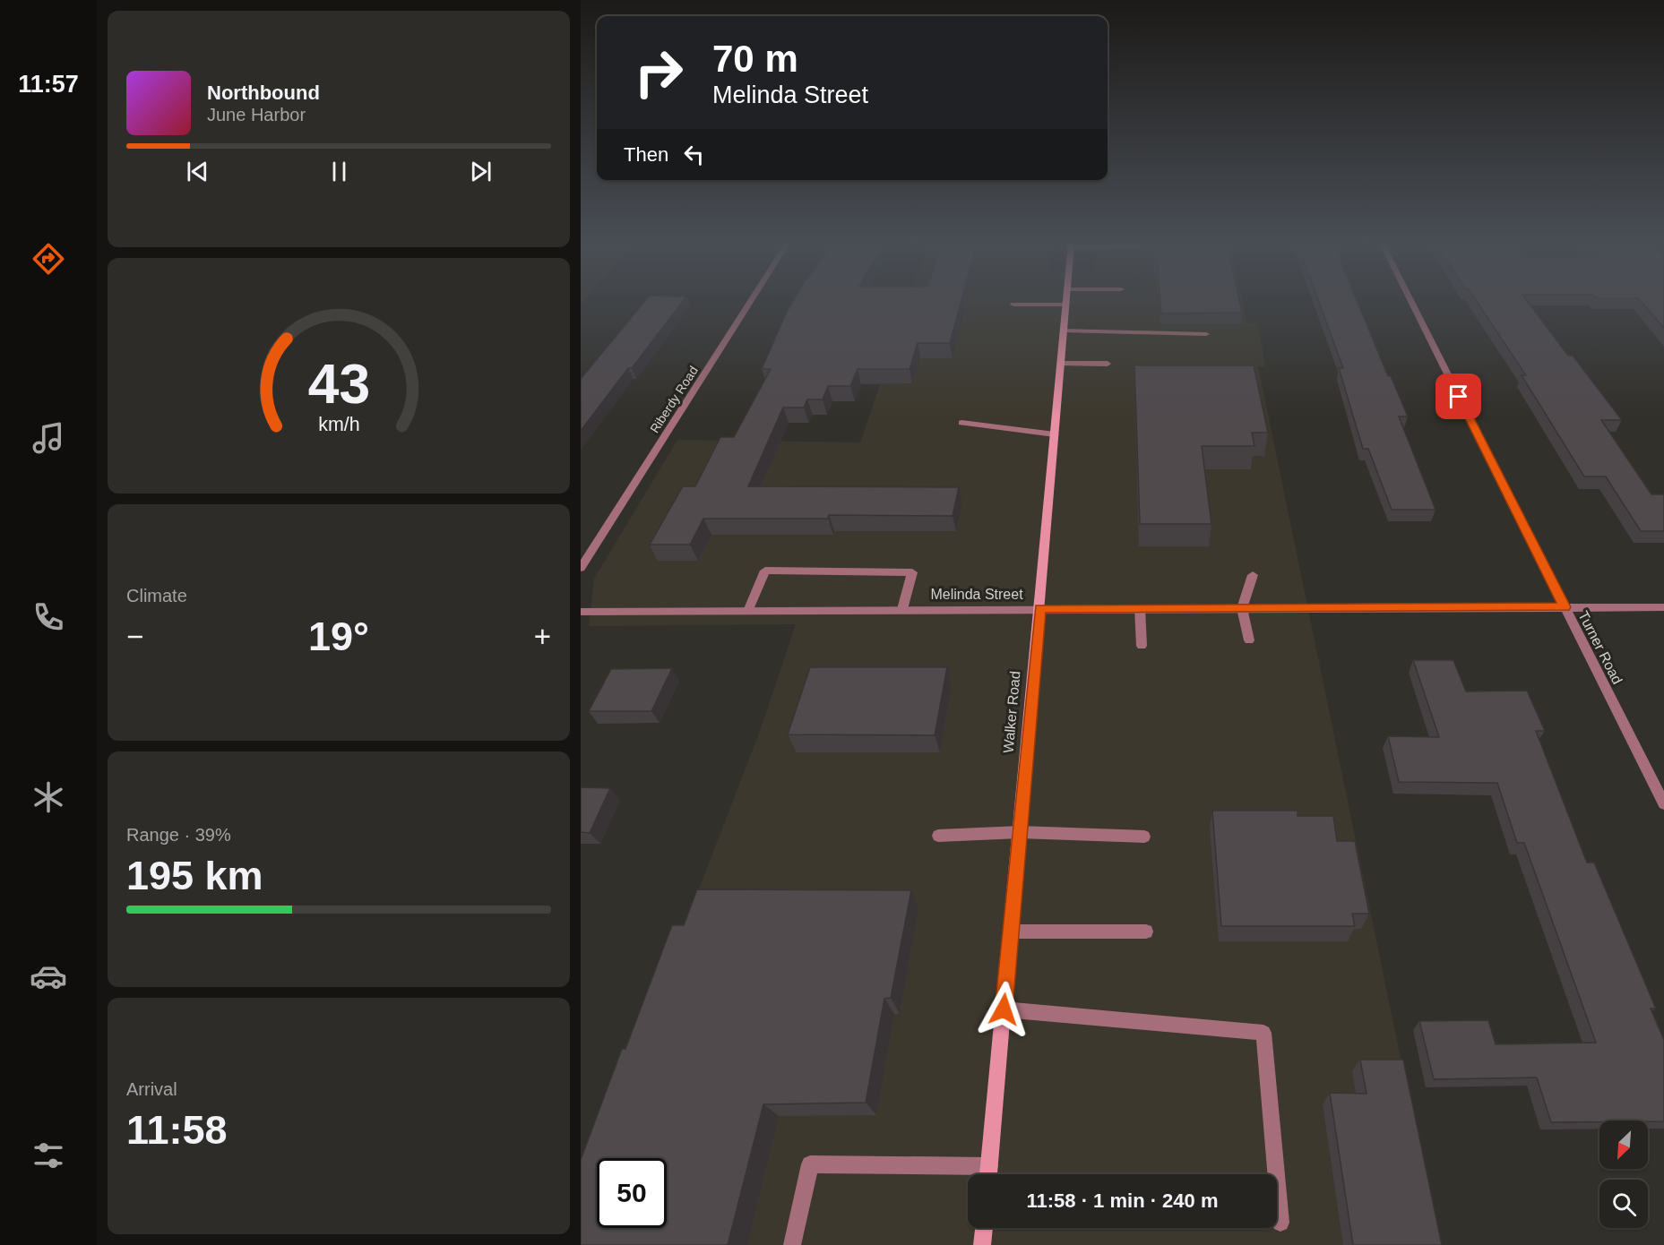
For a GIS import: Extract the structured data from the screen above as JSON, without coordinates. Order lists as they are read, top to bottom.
{
  "streets": {
    "main road": ["Walker Road"],
    "street": ["Riberdy Road", "Melinda Street", "Turner Road"]
  },
  "crossings": [
    ["Melinda Street", "Turner Road"],
    ["Melinda Street", "Walker Road"]
  ],
  "north": "bottom left",
  "page": {
    "tabs": "11:57",
    "turn": ["70 m", "Melinda Street"],
    "song": ["Northbound", "June Harbor"],
    "then": "Then",
    "tile": [
      "Climate",
      ["Range · 39%", "195 km"],
      ["Arrival", "11:58"]
    ],
    "heat": ["−", "19°", "+"],
    "limit": "50",
    "trip": "11:58 · 1 min · 240 m",
    "gauge": ["43", "km/h"]
  }
}
